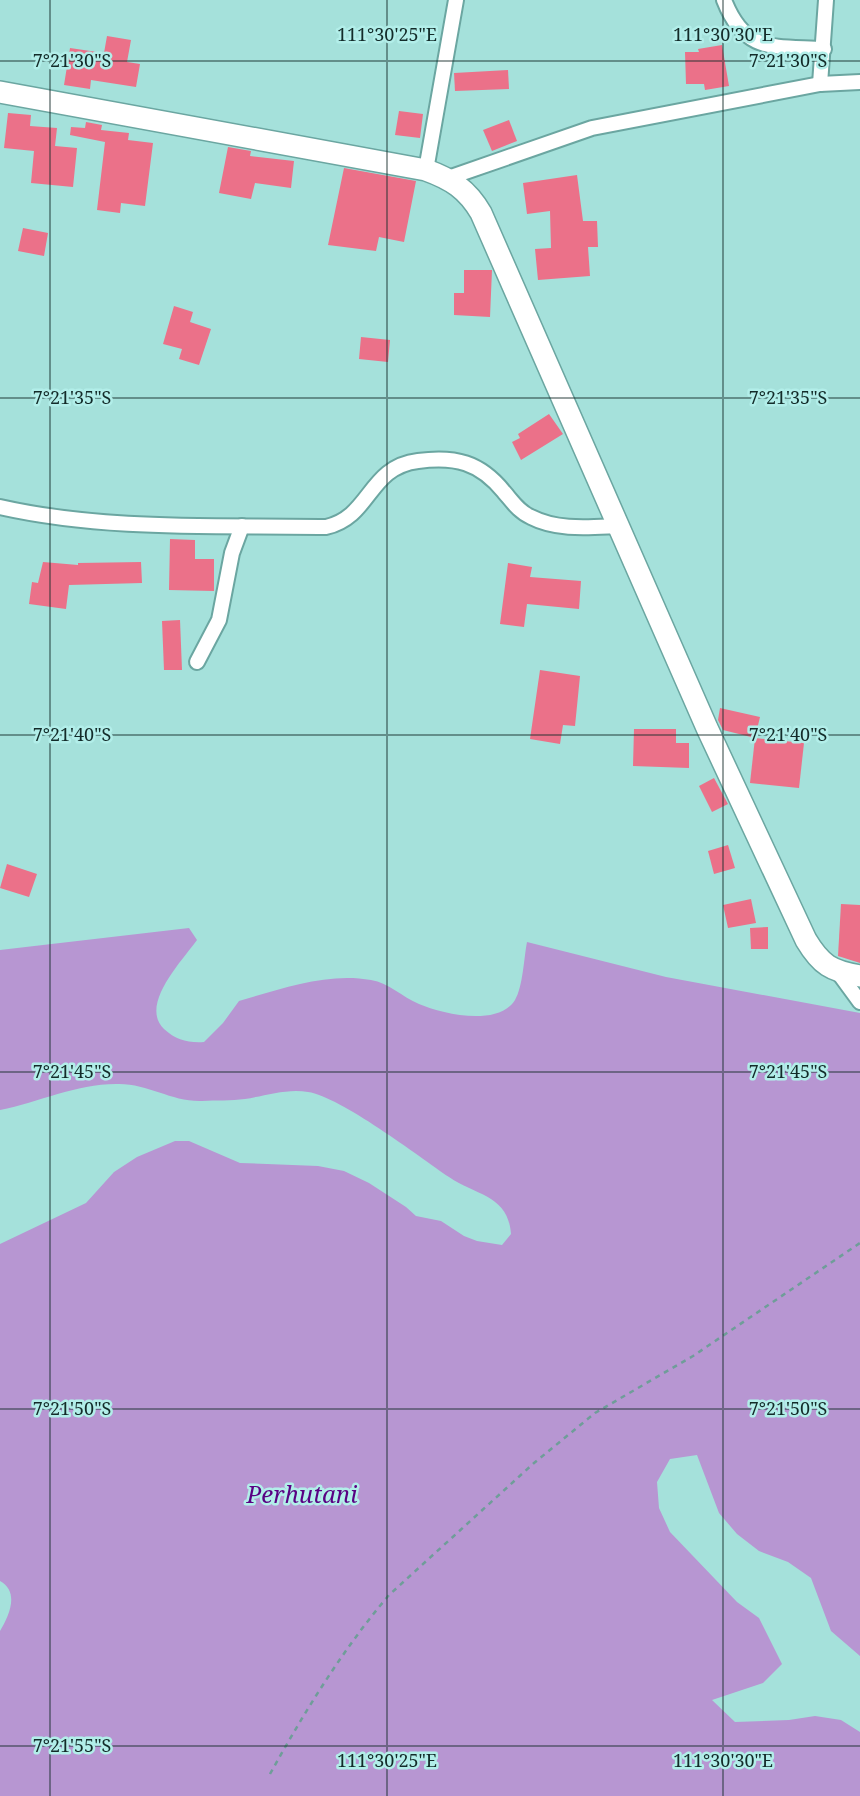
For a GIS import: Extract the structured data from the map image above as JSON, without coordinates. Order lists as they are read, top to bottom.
{
  "parks": ["Perhutani"],
  "coordinates": [
    "111°30'25\"E",
    "111°30'30\"E",
    "7°21'30\"S",
    "7°21'35\"S",
    "7°21'40\"S",
    "7°21'45\"S",
    "7°21'50\"S",
    "7°21'55\"S"
  ]
}
